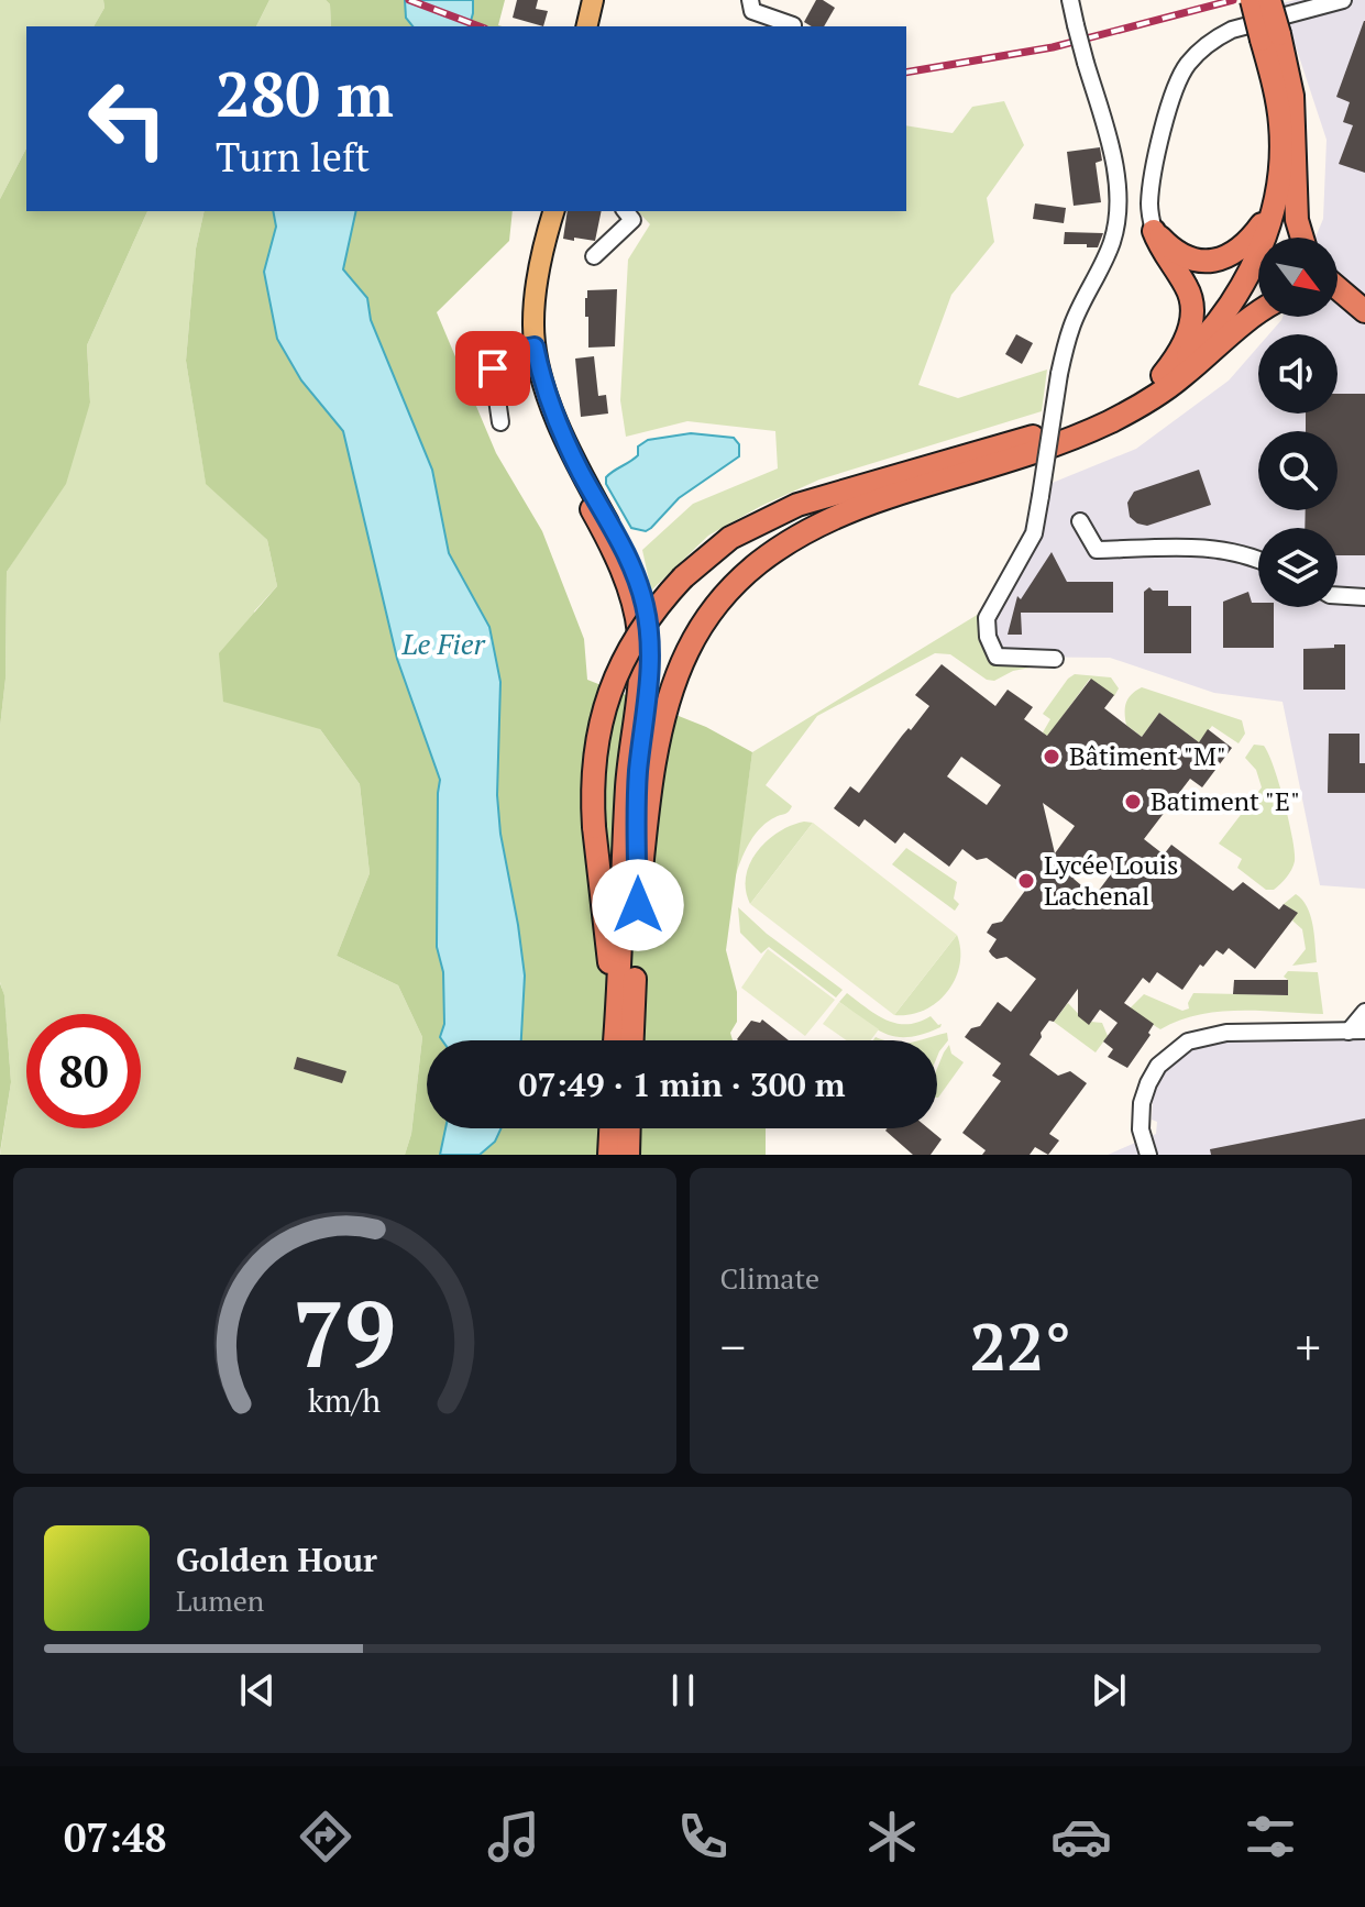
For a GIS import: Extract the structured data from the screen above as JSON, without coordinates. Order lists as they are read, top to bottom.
{
  "water": ["Le Fier"],
  "places": ["Bâtiment \"M\"", "Batiment \"E\"", "Lycée Louis Lachenal"],
  "north": "bottom right",
  "page": {
    "turn": ["280 m", "Turn left"],
    "limit": "80",
    "trip": "07:49 · 1 min · 300 m",
    "tile": "Climate",
    "heat": ["−", "22°", "+"],
    "song": ["Golden Hour", "Lumen"],
    "tabs": "07:48",
    "gauge": ["79", "km/h"]
  }
}
